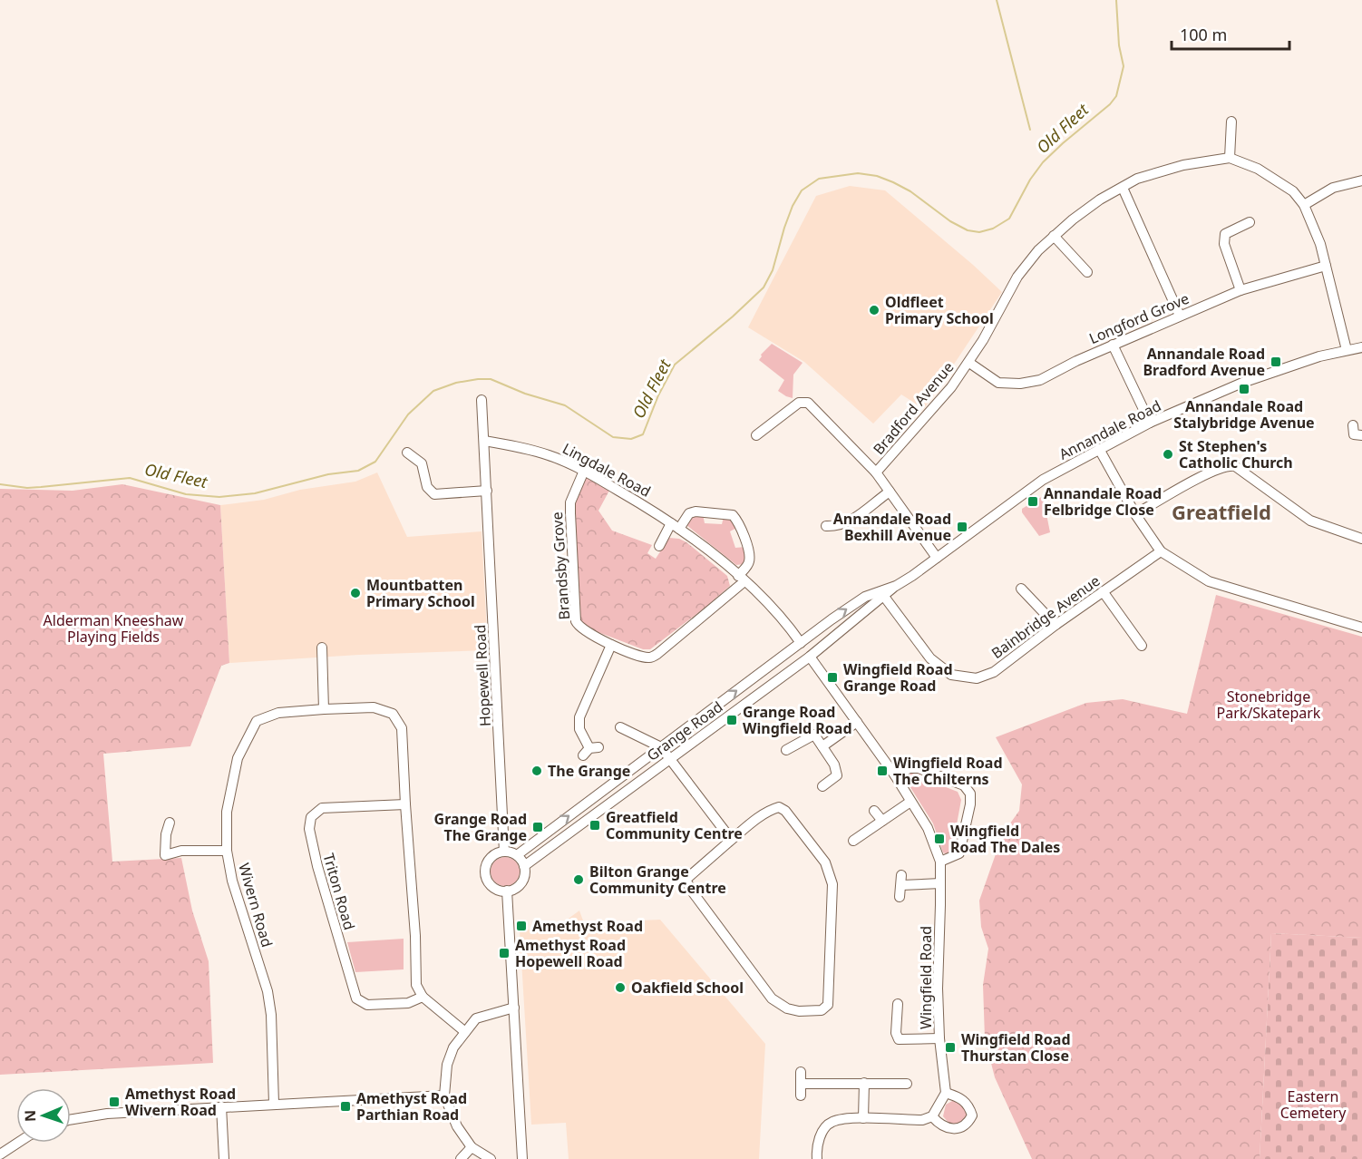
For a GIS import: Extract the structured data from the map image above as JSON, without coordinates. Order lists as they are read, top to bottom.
{
  "streets": {
    "street": [
      "Longford Grove",
      "Bradford Avenue",
      "Annandale Road",
      "Lingdale Road",
      "Brandsby Grove",
      "Bainbridge Avenue",
      "Hopewell Road",
      "Grange Road",
      "Triton Road",
      "Wivern Road",
      "Wingfield Road"
    ]
  },
  "crossings": [
    ["Longford Grove", "Bradford Avenue"],
    ["Annandale Road", "Lingdale Road"],
    ["Annandale Road", "Bainbridge Avenue"],
    ["Annandale Road", "Grange Road"],
    ["Annandale Road", "Wingfield Road"],
    ["Lingdale Road", "Brandsby Grove"],
    ["Lingdale Road", "Hopewell Road"],
    ["Lingdale Road", "Grange Road"],
    ["Hopewell Road", "Grange Road"],
    ["Grange Road", "Wingfield Road"],
    ["Triton Road", "Wivern Road"]
  ],
  "districts": ["Greatfield"],
  "water": ["Old Fleet"],
  "parks": ["Alderman Kneeshaw Playing Fields", "Stonebridge Park/Skatepark", "Eastern Cemetery"],
  "places": {
    "other": [
      "Oldfleet Primary School",
      "St Stephen's Catholic Church",
      "Mountbatten Primary School",
      "The Grange",
      "Bilton Grange Community Centre",
      "Oakfield School"
    ],
    "transit": [
      "Annandale Road Bradford Avenue",
      "Annandale Road Stalybridge Avenue",
      "Annandale Road Felbridge Close",
      "Annandale Road Bexhill Avenue",
      "Wingfield Road Grange Road",
      "Grange Road Wingfield Road",
      "Wingfield Road The Chilterns",
      "Greatfield Community Centre",
      "Grange Road The Grange",
      "Wingfield Road The Dales",
      "Amethyst Road",
      "Amethyst Road Hopewell Road",
      "Wingfield Road Thurstan Close",
      "Amethyst Road Wivern Road",
      "Amethyst Road Parthian Road"
    ]
  },
  "scale_bar": "100 m",
  "north": "left"
}
